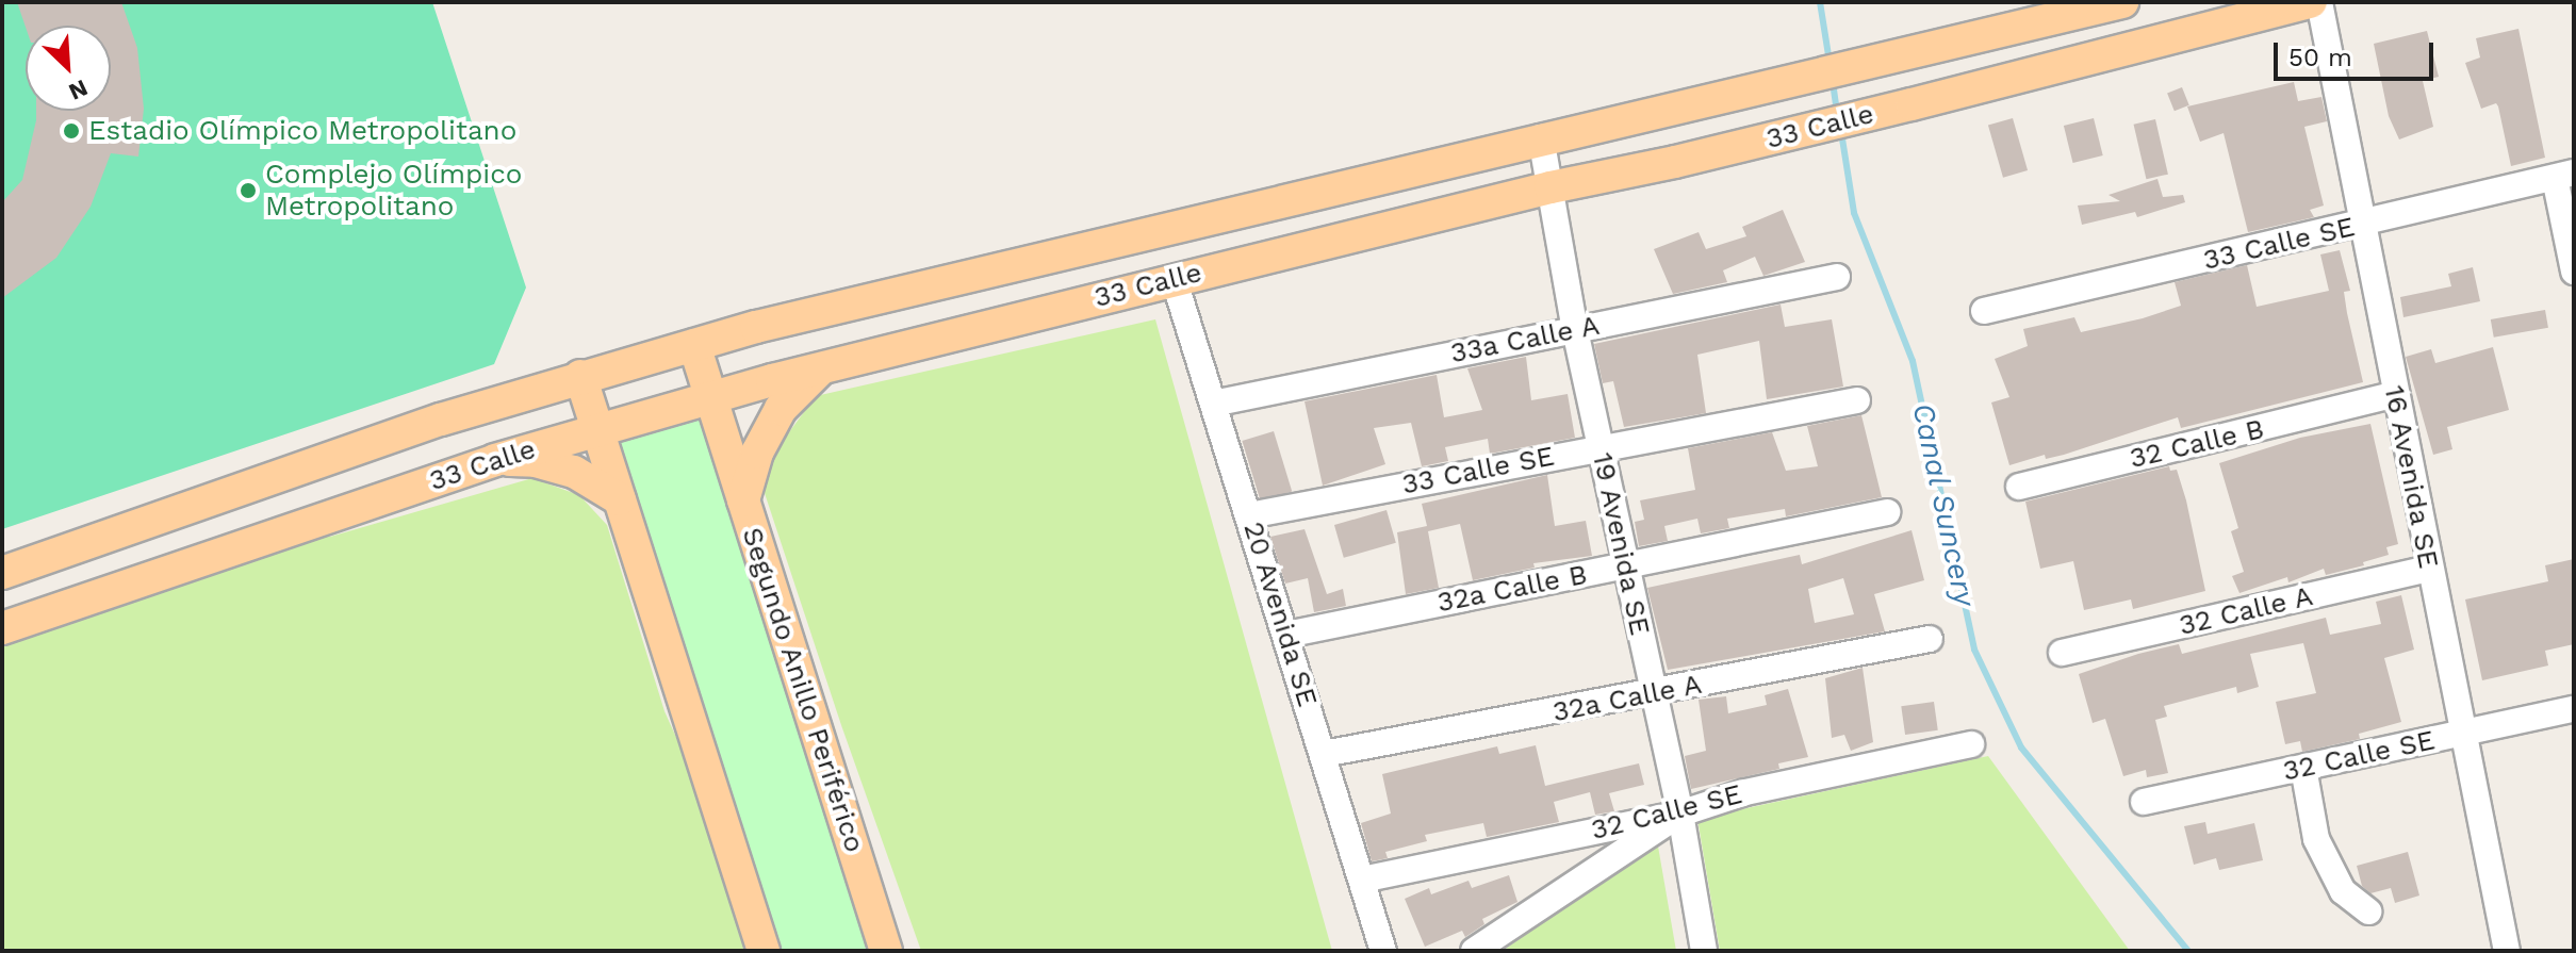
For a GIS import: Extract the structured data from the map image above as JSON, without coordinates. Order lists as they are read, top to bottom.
{
  "streets": {
    "main road": ["33 Calle", "Segundo Anillo Periférico"],
    "street": [
      "33 Calle SE",
      "33a Calle A",
      "32 Calle B",
      "16 Avenida SE",
      "19 Avenida SE",
      "32a Calle B",
      "32 Calle A",
      "20 Avenida SE",
      "32a Calle A",
      "32 Calle SE"
    ]
  },
  "crossings": [
    ["33 Calle", "19 Avenida SE"],
    ["33 Calle", "20 Avenida SE"],
    ["33 Calle", "Segundo Anillo Periférico"],
    ["33 Calle SE", "16 Avenida SE"],
    ["33 Calle SE", "19 Avenida SE"],
    ["33 Calle SE", "20 Avenida SE"],
    ["33a Calle A", "19 Avenida SE"],
    ["33a Calle A", "20 Avenida SE"],
    ["32 Calle B", "16 Avenida SE"],
    ["16 Avenida SE", "32 Calle A"],
    ["16 Avenida SE", "32 Calle SE"],
    ["19 Avenida SE", "32a Calle B"],
    ["19 Avenida SE", "32a Calle A"],
    ["19 Avenida SE", "32 Calle SE"],
    ["32a Calle B", "20 Avenida SE"],
    ["20 Avenida SE", "32a Calle A"],
    ["20 Avenida SE", "32 Calle SE"]
  ],
  "water": ["Canal Suncery"],
  "places": ["Estadio Olímpico Metropolitano", "Complejo Olímpico Metropolitano"],
  "scale_bar": "50 m",
  "north": "bottom right"
}
